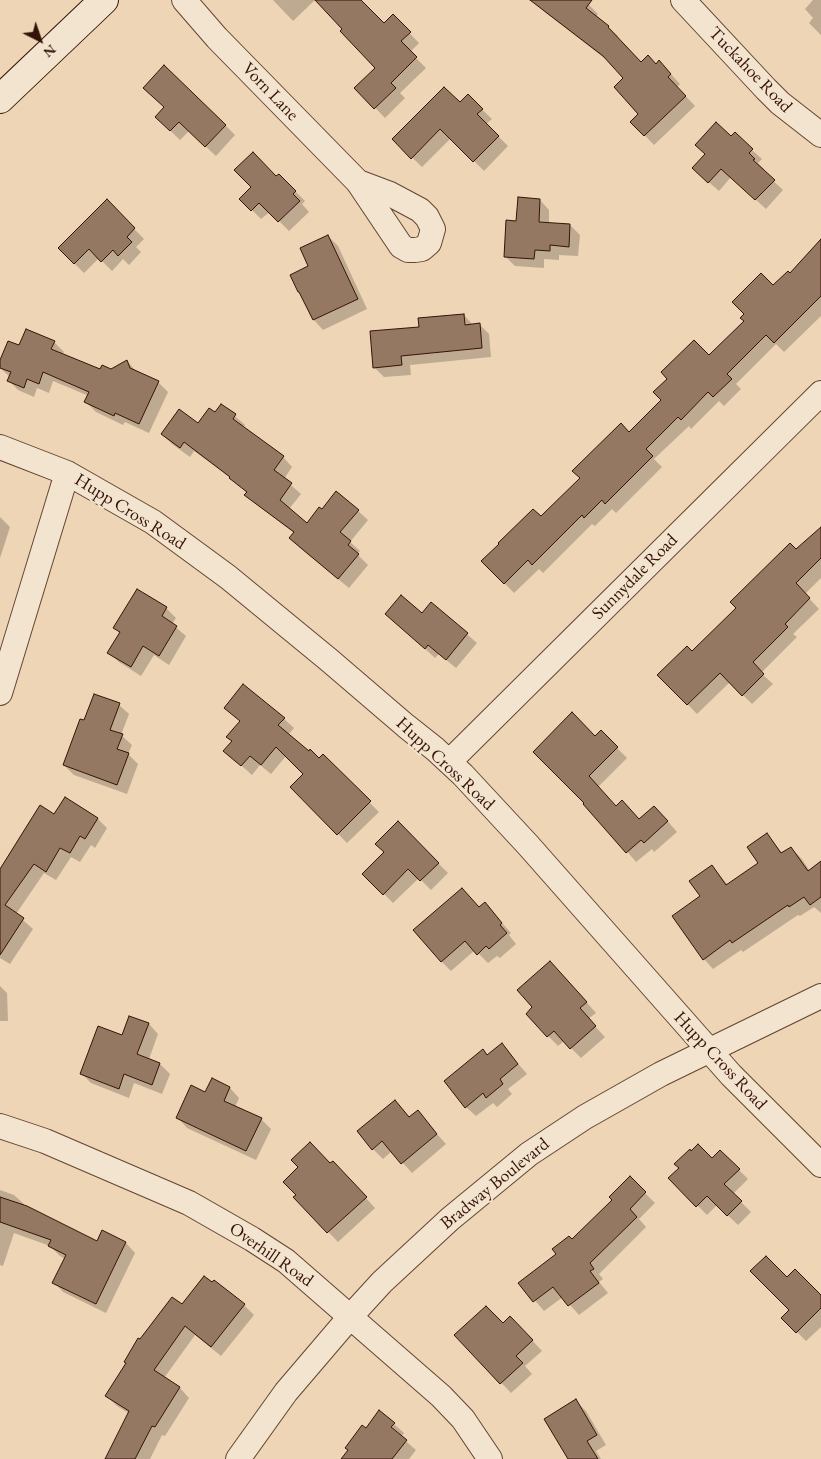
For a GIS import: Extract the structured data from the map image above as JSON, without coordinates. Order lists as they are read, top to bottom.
{
  "streets": {
    "street": [
      "Tuckahoe Road",
      "Vorn Lane",
      "Hupp Cross Road",
      "Sunnydale Road",
      "Bradway Boulevard",
      "Overhill Road"
    ]
  },
  "crossings": [
    ["Hupp Cross Road", "Sunnydale Road"],
    ["Hupp Cross Road", "Bradway Boulevard"],
    ["Bradway Boulevard", "Overhill Road"]
  ],
  "north": "bottom right"
}
